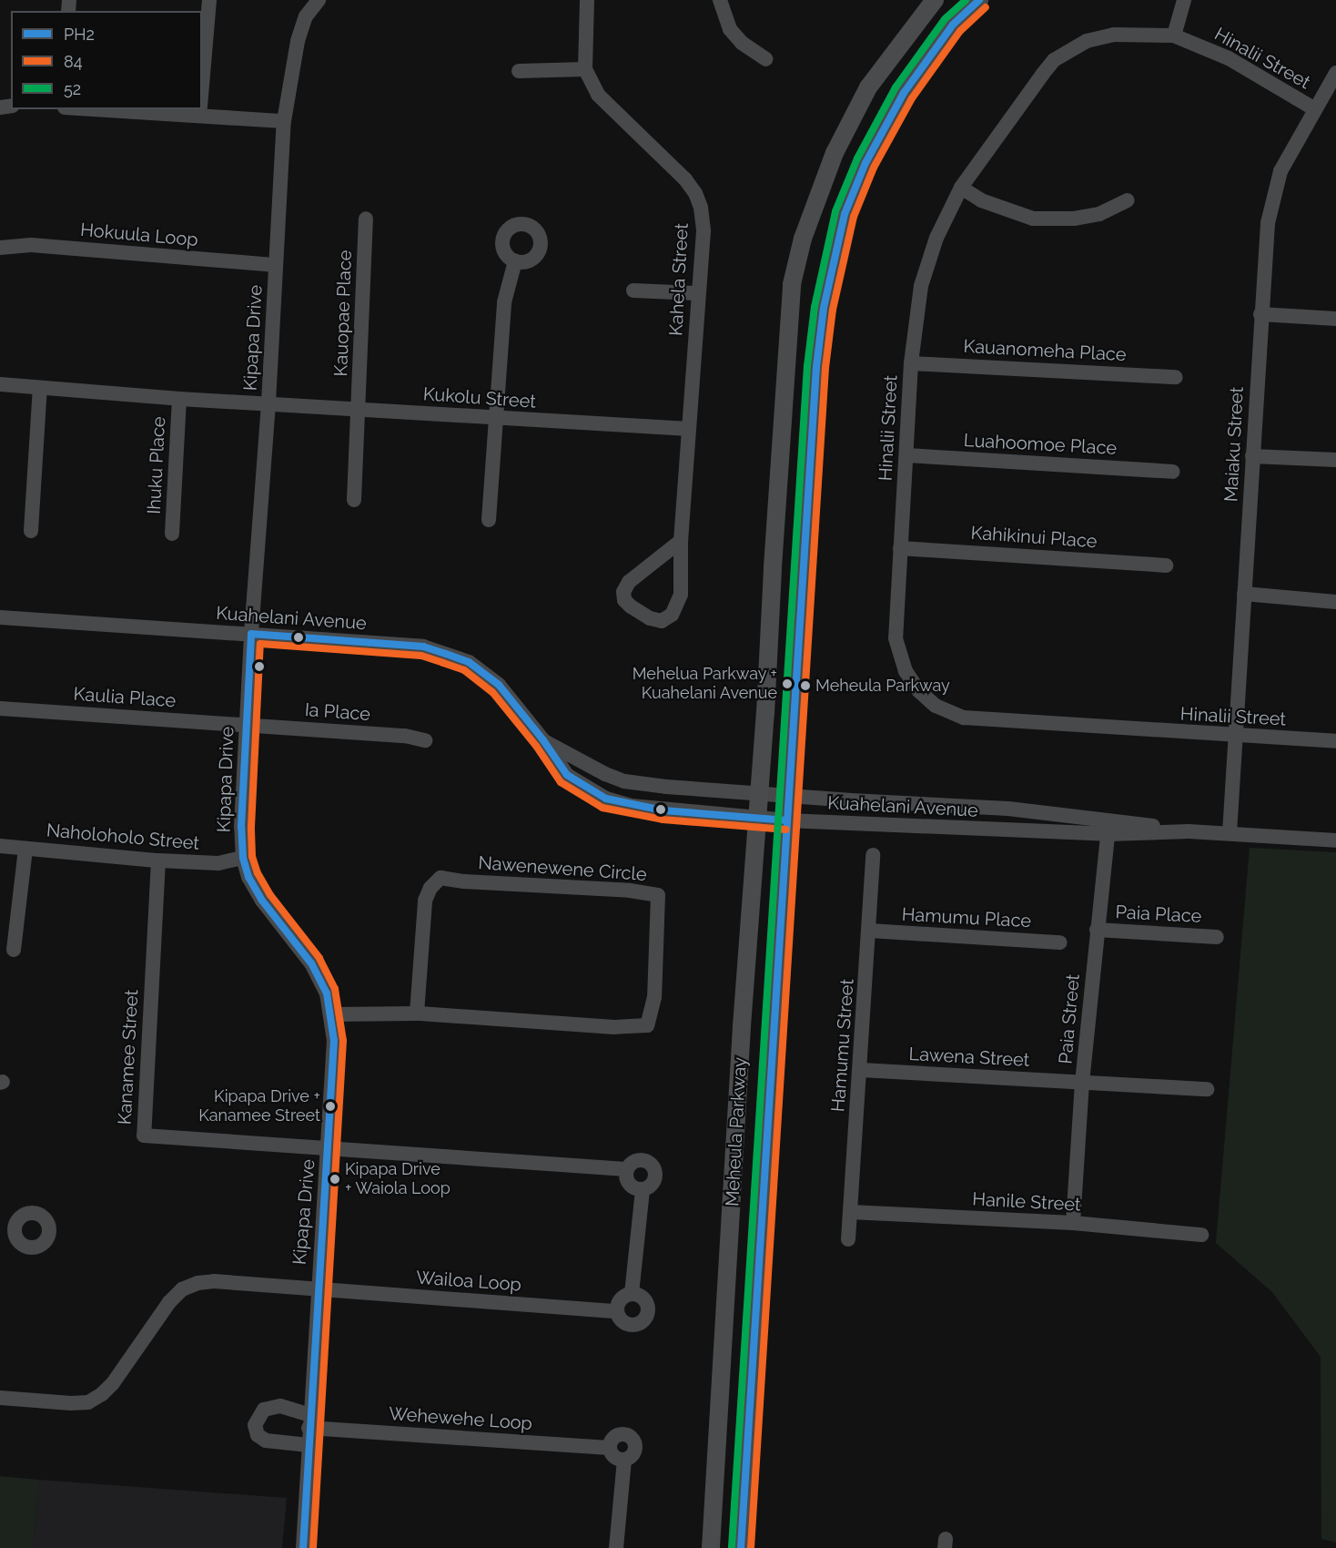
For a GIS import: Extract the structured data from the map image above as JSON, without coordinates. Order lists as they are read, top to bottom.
{
  "streets": {
    "main road": ["Meheula Parkway"],
    "street": [
      "Hinalii Street",
      "Hokuula Loop",
      "Kahela Street",
      "Kauopae Place",
      "Kipapa Drive",
      "Kauanomeha Place",
      "Kukolu Street",
      "Luahoomoe Place",
      "Maiaku Street",
      "Ihuku Place",
      "Kahikinui Place",
      "Kuahelani Avenue",
      "Kaulia Place",
      "Ia Place",
      "Naholoholo Street",
      "Nawenewene Circle",
      "Paia Place",
      "Hamumu Place",
      "Paia Street",
      "Hamumu Street",
      "Kanamee Street",
      "Lawena Street",
      "Hanile Street",
      "Wailoa Loop",
      "Wehewehe Loop"
    ]
  },
  "crossings": [
    ["Hinalii Street", "Kauanomeha Place"],
    ["Hinalii Street", "Luahoomoe Place"],
    ["Hinalii Street", "Maiaku Street"],
    ["Hinalii Street", "Kahikinui Place"],
    ["Hokuula Loop", "Kipapa Drive"],
    ["Kahela Street", "Kukolu Street"],
    ["Kauopae Place", "Kukolu Street"],
    ["Kipapa Drive", "Kukolu Street"],
    ["Kipapa Drive", "Kuahelani Avenue"],
    ["Kipapa Drive", "Kaulia Place"],
    ["Kipapa Drive", "Ia Place"],
    ["Kipapa Drive", "Naholoholo Street"],
    ["Kipapa Drive", "Nawenewene Circle"],
    ["Kipapa Drive", "Kanamee Street"],
    ["Kipapa Drive", "Wailoa Loop"],
    ["Kipapa Drive", "Wehewehe Loop"],
    ["Maiaku Street", "Kuahelani Avenue"],
    ["Kuahelani Avenue", "Paia Street"],
    ["Kuahelani Avenue", "Meheula Parkway"],
    ["Kaulia Place", "Ia Place"],
    ["Naholoholo Street", "Kanamee Street"],
    ["Paia Place", "Paia Street"],
    ["Hamumu Place", "Hamumu Street"],
    ["Paia Street", "Lawena Street"],
    ["Paia Street", "Hanile Street"],
    ["Hamumu Street", "Lawena Street"],
    ["Hamumu Street", "Hanile Street"]
  ],
  "places": [
    "Mehelua Parkway + Kuahelani Avenue",
    "Meheula Parkway",
    "Kipapa Drive + Kanamee Street",
    "Kipapa Drive + Waiola Loop"
  ],
  "lines": ["transit line PH2", "transit line 52", "transit line 84"],
  "legend": ["PH2", "84", "52"]
}
